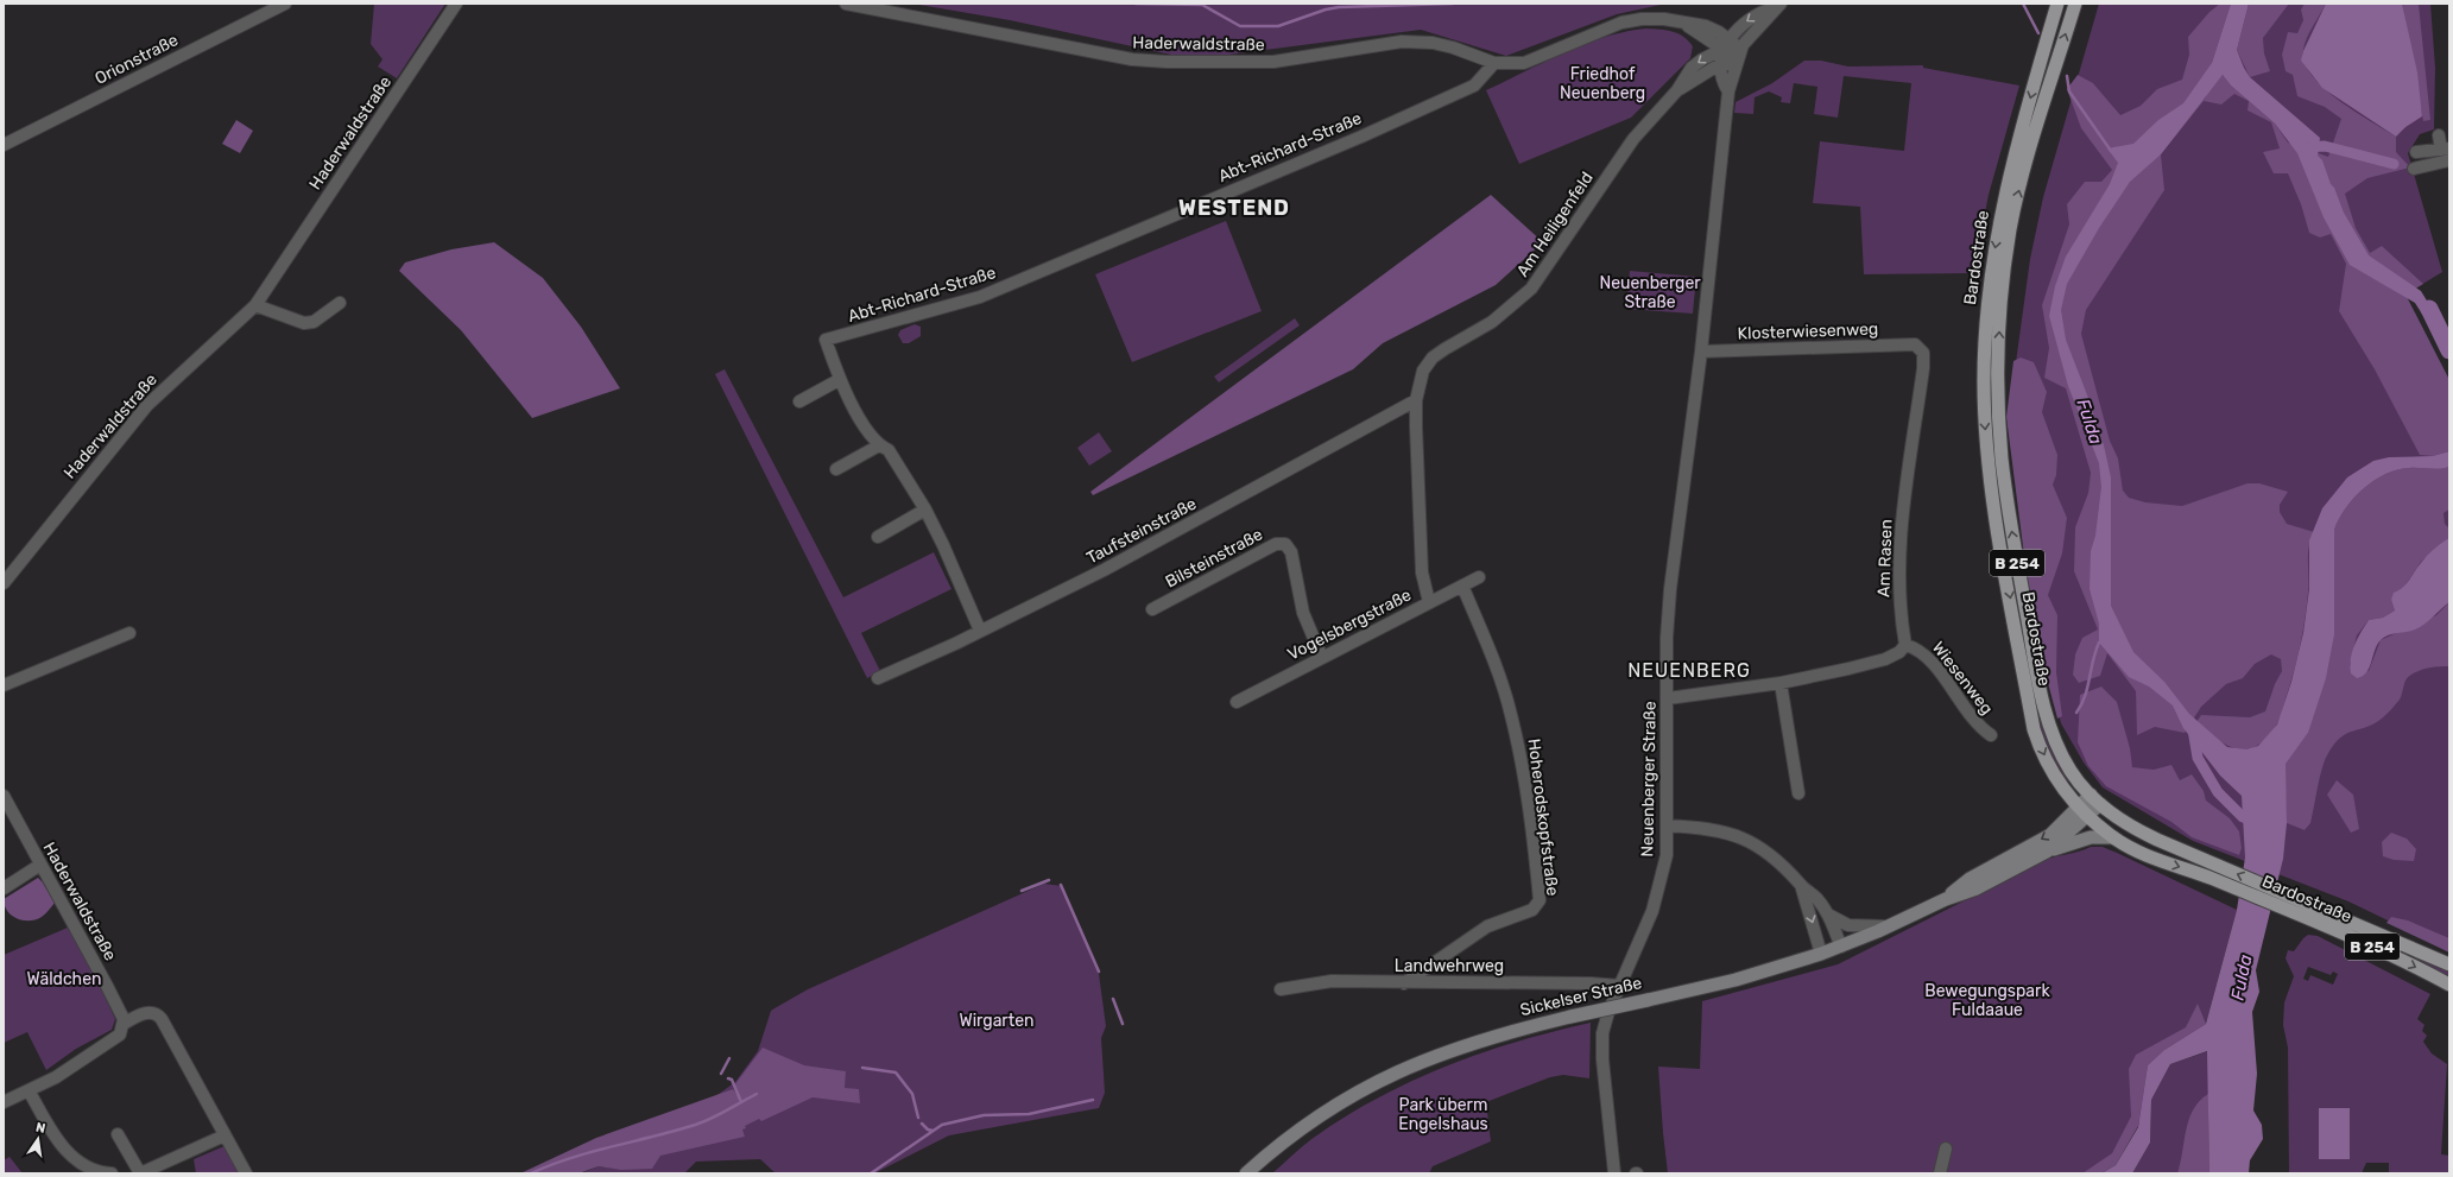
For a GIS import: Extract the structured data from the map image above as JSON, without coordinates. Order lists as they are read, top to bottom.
{
  "streets": {
    "main road": ["Bardostraße", "B 254", "Sickelser Straße"],
    "street": [
      "Haderwaldstraße",
      "Orionstraße",
      "Abt-Richard-Straße",
      "Am Heiligenfeld",
      "Klosterwiesenweg",
      "Taufsteinstraße",
      "Bilsteinstraße",
      "Am Rasen",
      "Vogelsbergstraße",
      "Wiesenweg",
      "Neuenberger Straße",
      "Hoherodskopfstraße",
      "Landwehrweg"
    ]
  },
  "crossings": [
    ["Haderwaldstraße", "Abt-Richard-Straße"],
    ["Am Heiligenfeld", "Taufsteinstraße"],
    ["Am Heiligenfeld", "Vogelsbergstraße"],
    ["Am Heiligenfeld", "Neuenberger Straße"],
    ["Bardostraße", "Sickelser Straße"],
    ["Klosterwiesenweg", "Am Rasen"],
    ["Klosterwiesenweg", "Neuenberger Straße"],
    ["Bilsteinstraße", "Vogelsbergstraße"],
    ["Am Rasen", "Wiesenweg"],
    ["Vogelsbergstraße", "Hoherodskopfstraße"],
    ["Neuenberger Straße", "Landwehrweg"],
    ["Hoherodskopfstraße", "Landwehrweg"]
  ],
  "districts": ["WESTEND", "NEUENBERG"],
  "water": ["Fulda"],
  "parks": [
    "Friedhof Neuenberg",
    "Neuenberger Straße",
    "Wäldchen",
    "Bewegungspark Fuldaaue",
    "Wirgarten",
    "Park überm Engelshaus"
  ],
  "north": "top"
}
